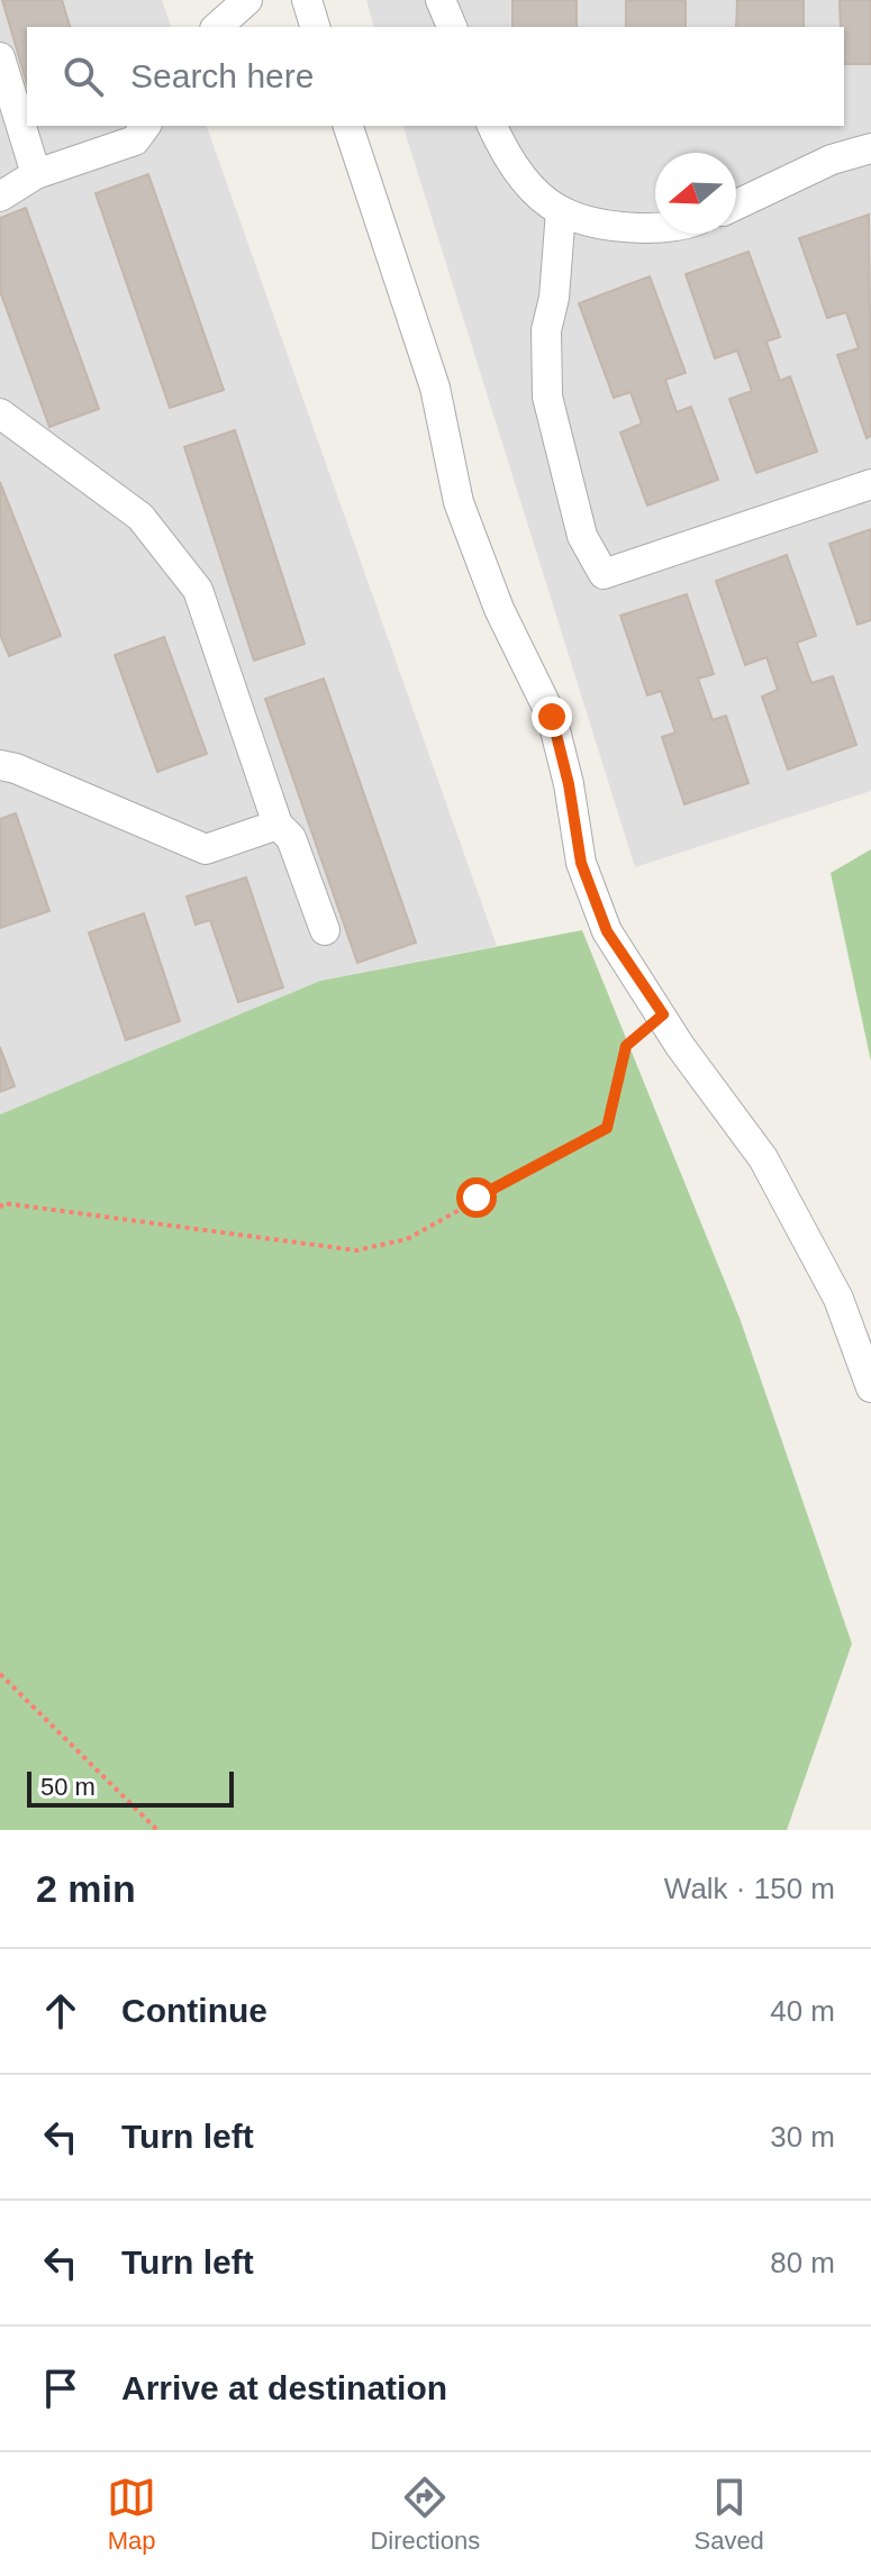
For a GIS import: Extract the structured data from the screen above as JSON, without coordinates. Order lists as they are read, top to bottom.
{
  "scale_bar": "50 m",
  "north": "left",
  "page": {
    "search": "Search here",
    "scale": "50 m",
    "heading": ["2 min", "Walk · 150 m"],
    "list": [
      ["Continue", "40 m"],
      ["Turn left", "30 m"],
      ["Turn left", "80 m"],
      "Arrive at destination"
    ],
    "nav": ["Map", "Directions", "Saved"]
  }
}
